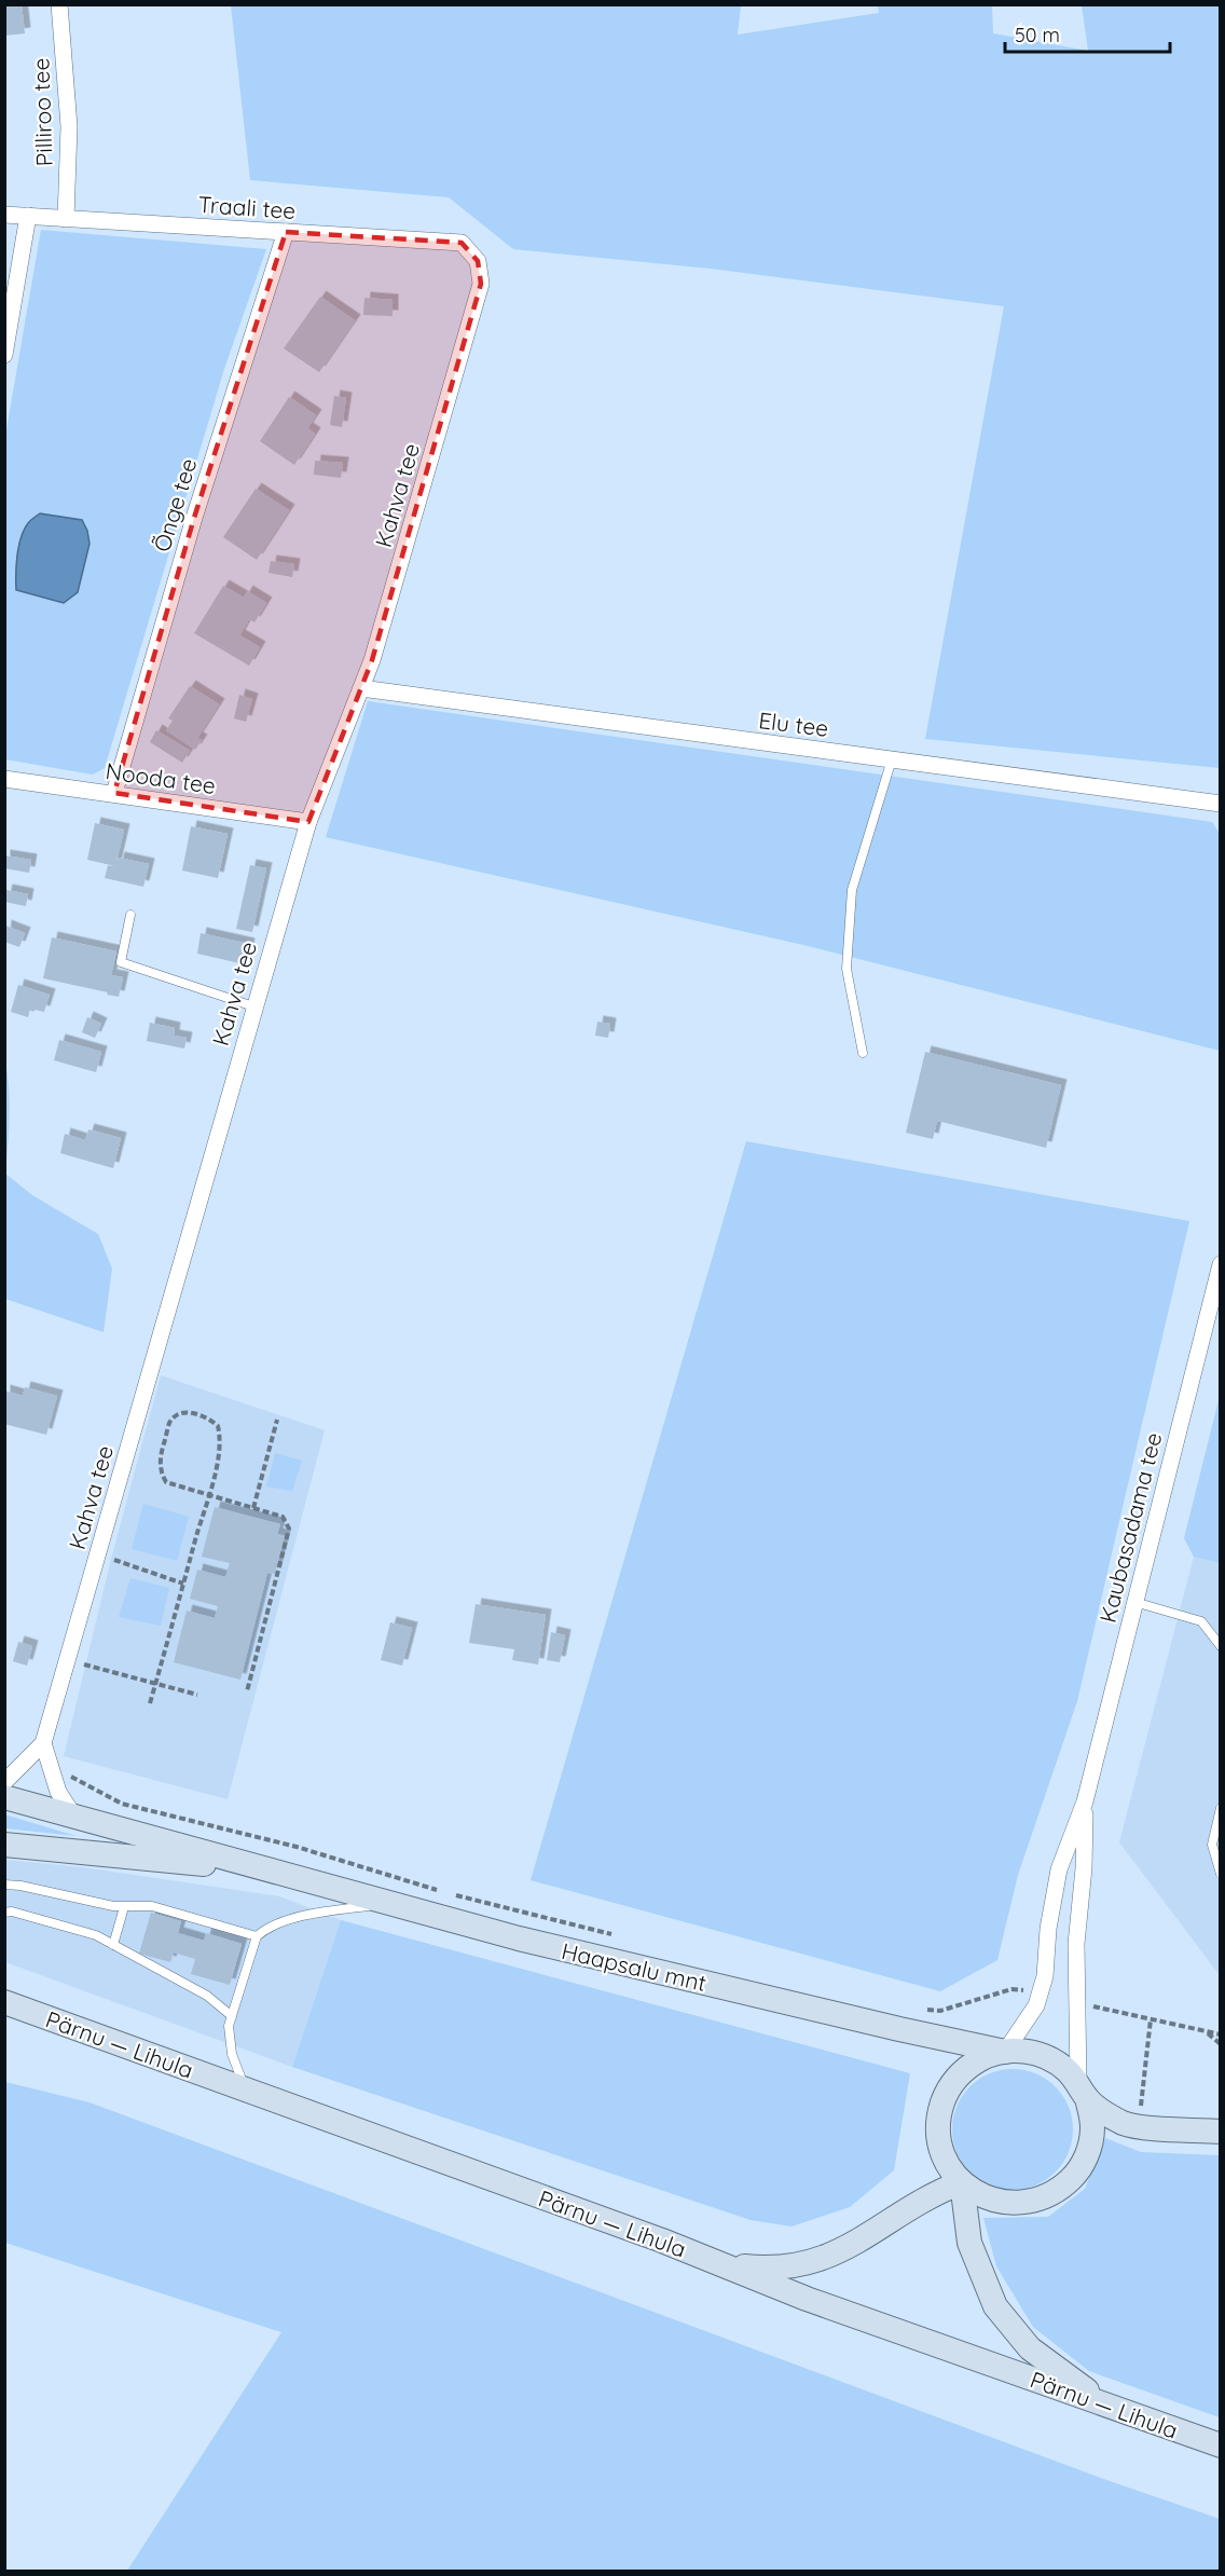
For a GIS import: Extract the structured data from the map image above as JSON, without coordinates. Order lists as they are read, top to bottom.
{
  "streets": {
    "main road": ["Haapsalu mnt", "Pärnu — Lihula"],
    "street": [
      "Pilliroo tee",
      "Traali tee",
      "Kahva tee",
      "Õnge tee",
      "Elu tee",
      "Nooda tee",
      "Kaubasadama tee"
    ]
  },
  "crossings": [
    ["Pilliroo tee", "Traali tee"],
    ["Traali tee", "Kahva tee"],
    ["Traali tee", "Õnge tee"],
    ["Kahva tee", "Elu tee"],
    ["Kahva tee", "Nooda tee"],
    ["Õnge tee", "Nooda tee"],
    ["Kaubasadama tee", "Haapsalu mnt"]
  ],
  "scale_bar": "50 m"
}
